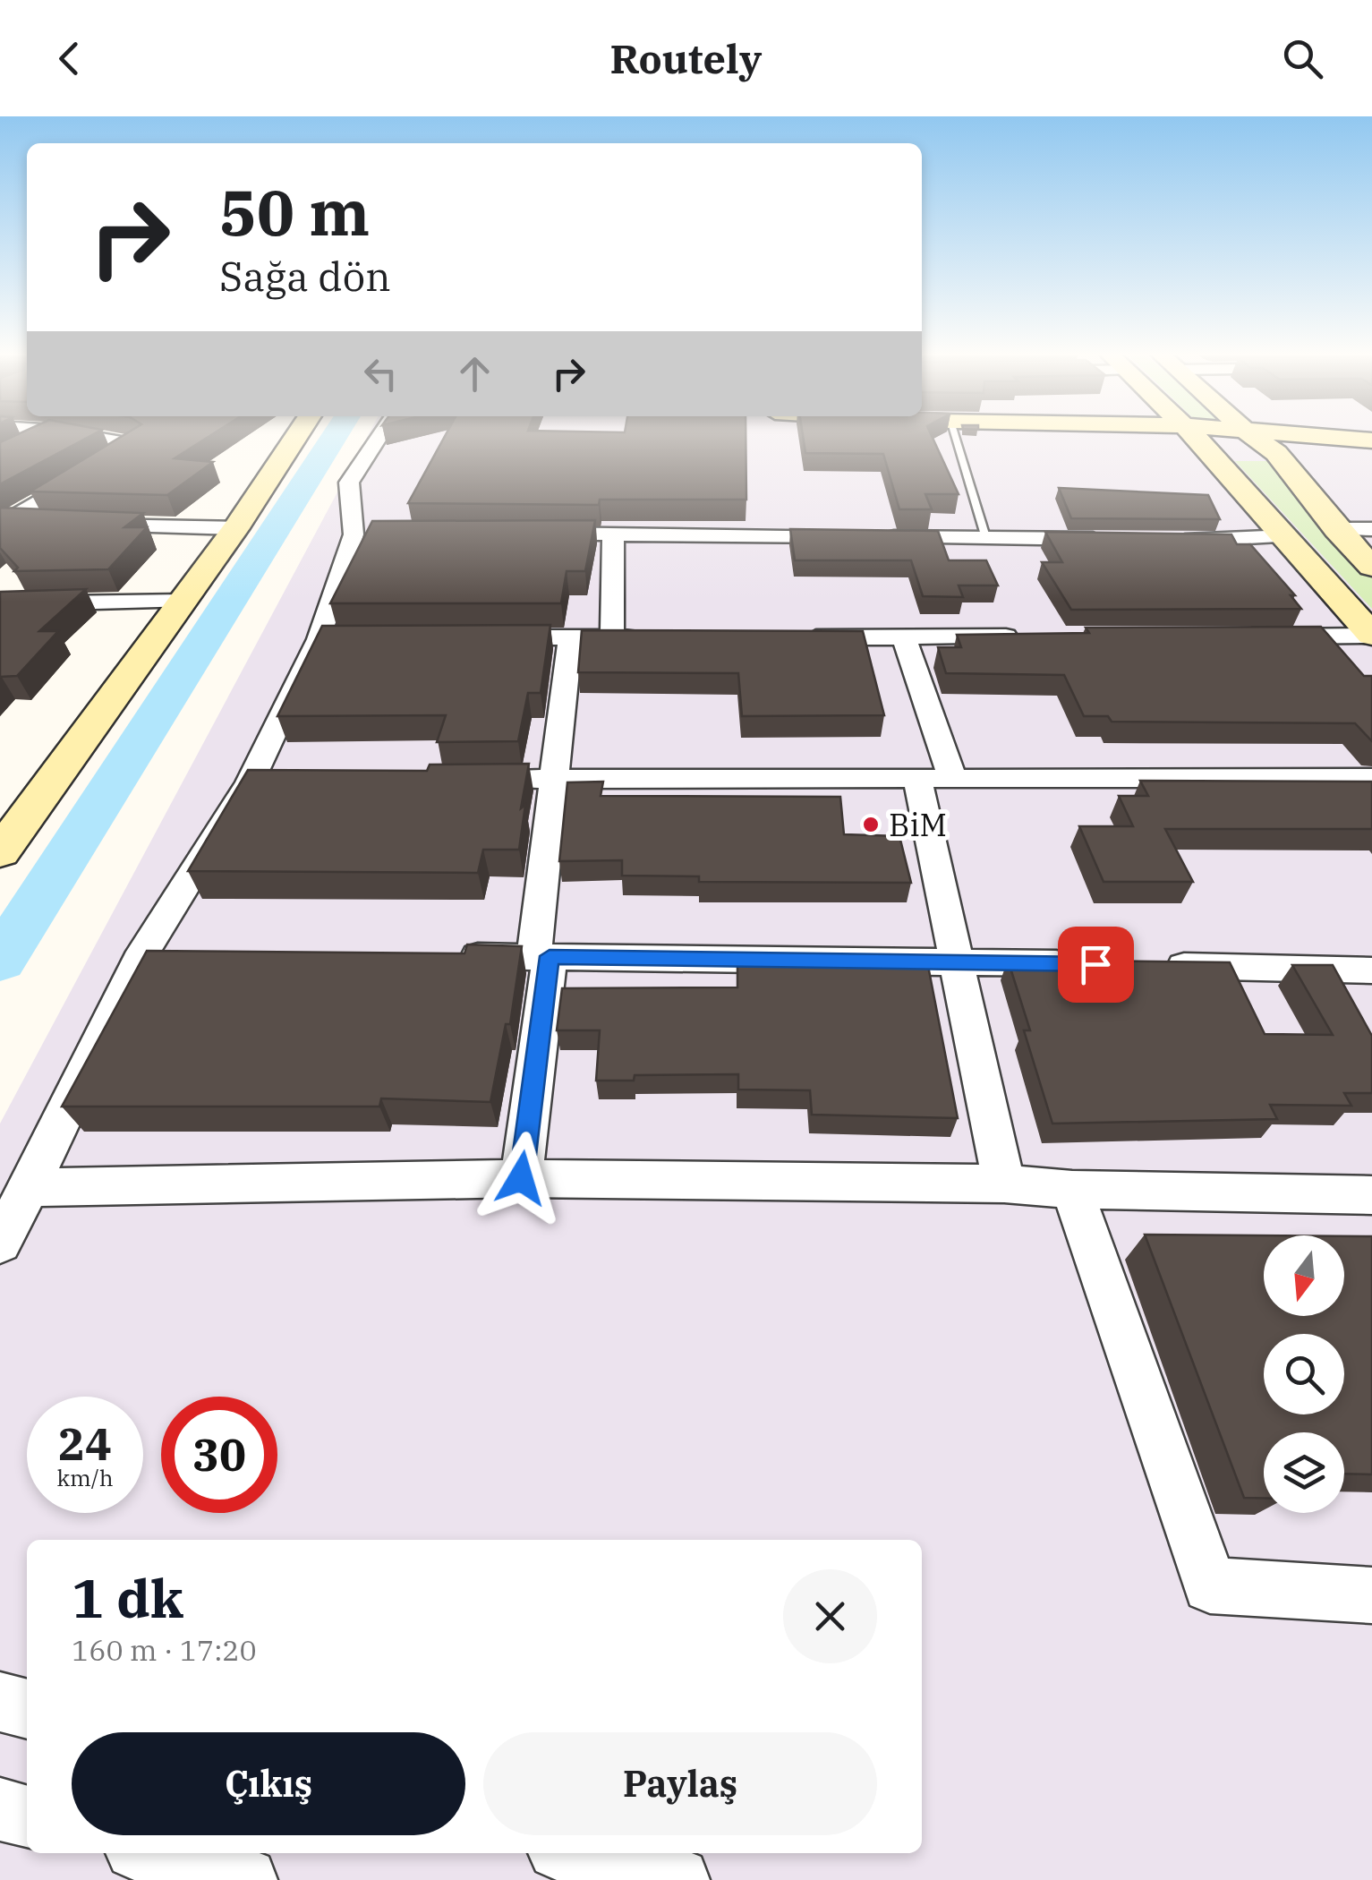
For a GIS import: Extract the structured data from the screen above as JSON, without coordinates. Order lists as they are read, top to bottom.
{
  "places": ["BiM"],
  "north": "bottom",
  "page": {
    "header": "Routely",
    "turn": ["50 m", "Sağa dön"],
    "speed": "24 km/h",
    "limit": "30",
    "heading": ["1 dk", "160 m · 17:20"],
    "buttons": ["Çıkış", "Paylaş"]
  }
}
